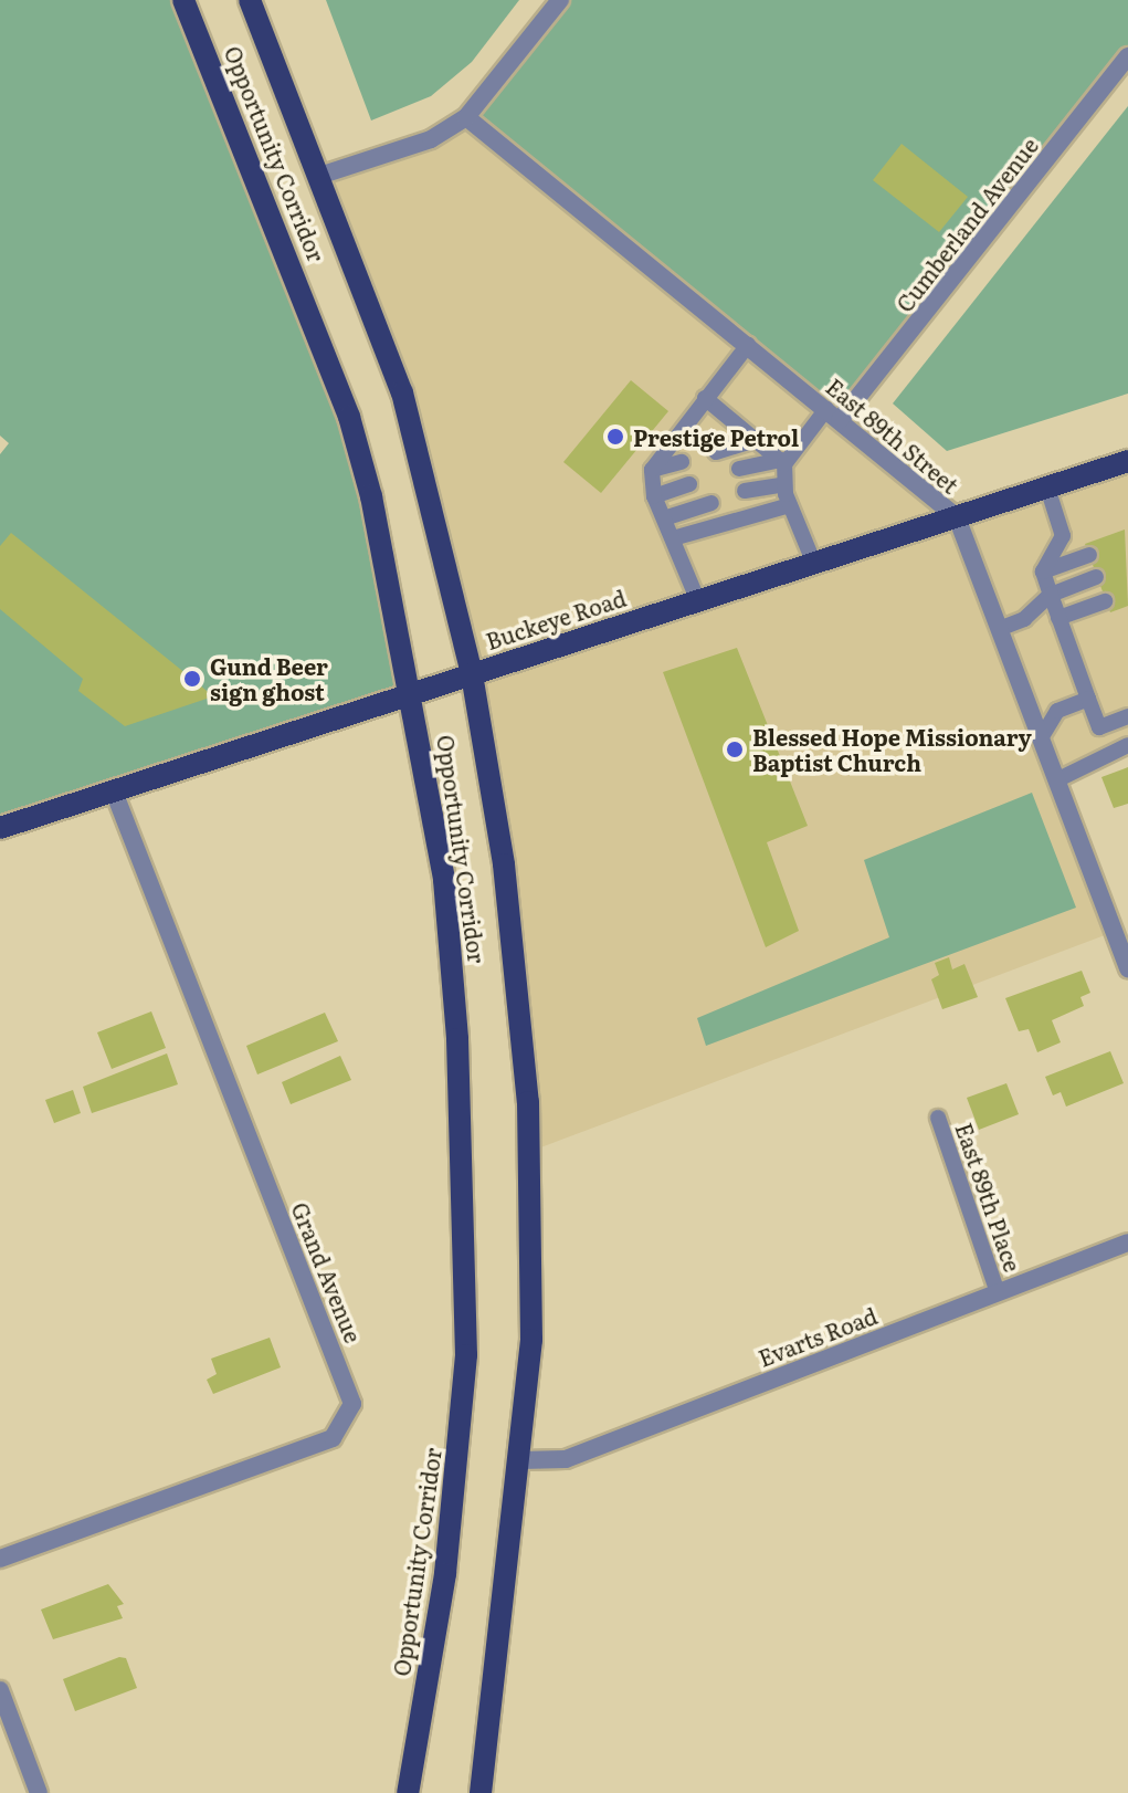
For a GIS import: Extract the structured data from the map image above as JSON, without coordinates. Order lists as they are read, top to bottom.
{
  "streets": {
    "main road": ["Opportunity Corridor", "Buckeye Road"],
    "street": [
      "Cumberland Avenue",
      "East 89th Street",
      "Grand Avenue",
      "Evarts Road"
    ],
    "lane": ["East 89th Place"]
  },
  "crossings": [
    ["Opportunity Corridor", "Buckeye Road"],
    ["Opportunity Corridor", "Evarts Road"],
    ["Cumberland Avenue", "East 89th Street"],
    ["East 89th Street", "Buckeye Road"],
    ["Buckeye Road", "Grand Avenue"],
    ["East 89th Place", "Evarts Road"]
  ],
  "places": ["Prestige Petrol", "Gund Beer sign ghost", "Blessed Hope Missionary Baptist Church"]
}
